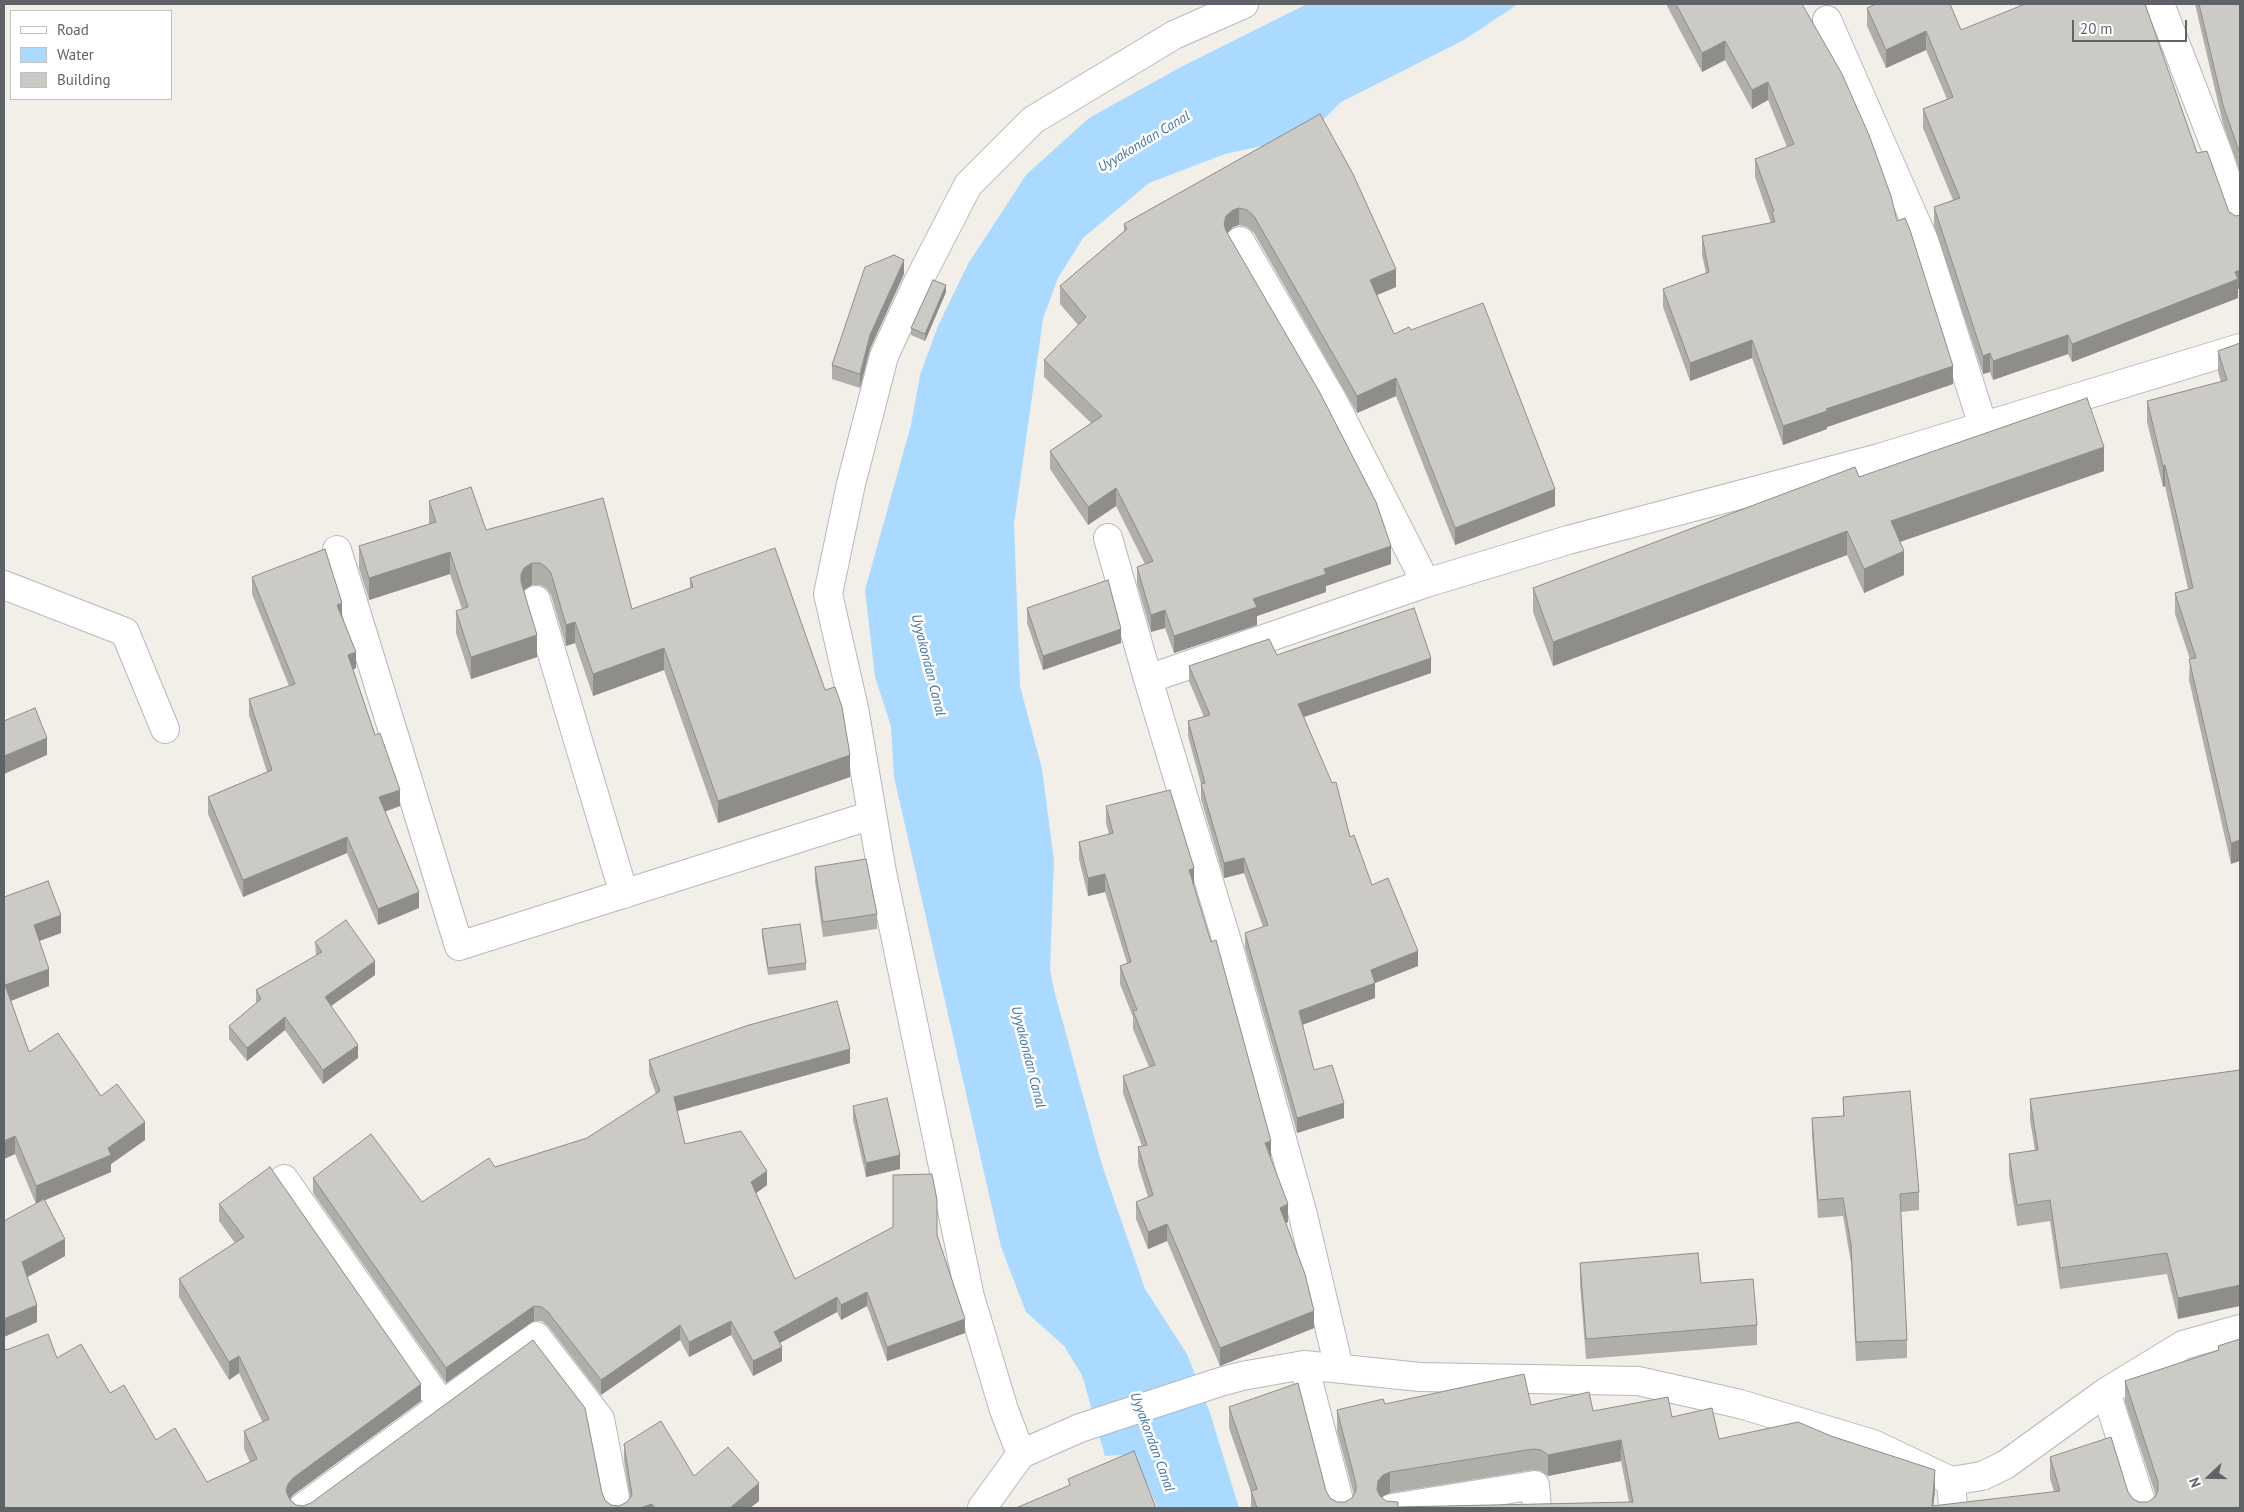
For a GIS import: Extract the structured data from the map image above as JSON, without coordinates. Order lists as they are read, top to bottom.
{
  "water": ["Uyyakondan Canal"],
  "legend": ["Road", "Water", "Building"],
  "scale_bar": "20 m",
  "north": "left"
}
